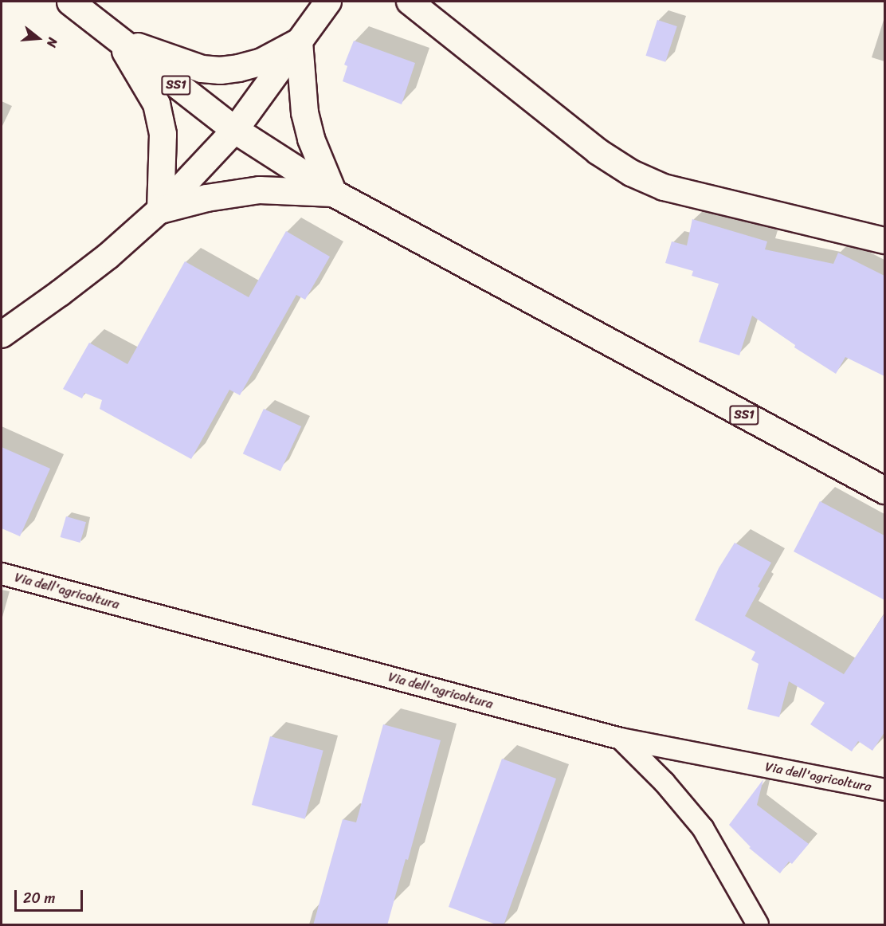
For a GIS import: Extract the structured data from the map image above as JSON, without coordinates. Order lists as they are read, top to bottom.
{
  "streets": {
    "main road": ["SS1"],
    "street": ["Via dell'agricoltura"]
  },
  "scale_bar": "20 m",
  "north": "right"
}
